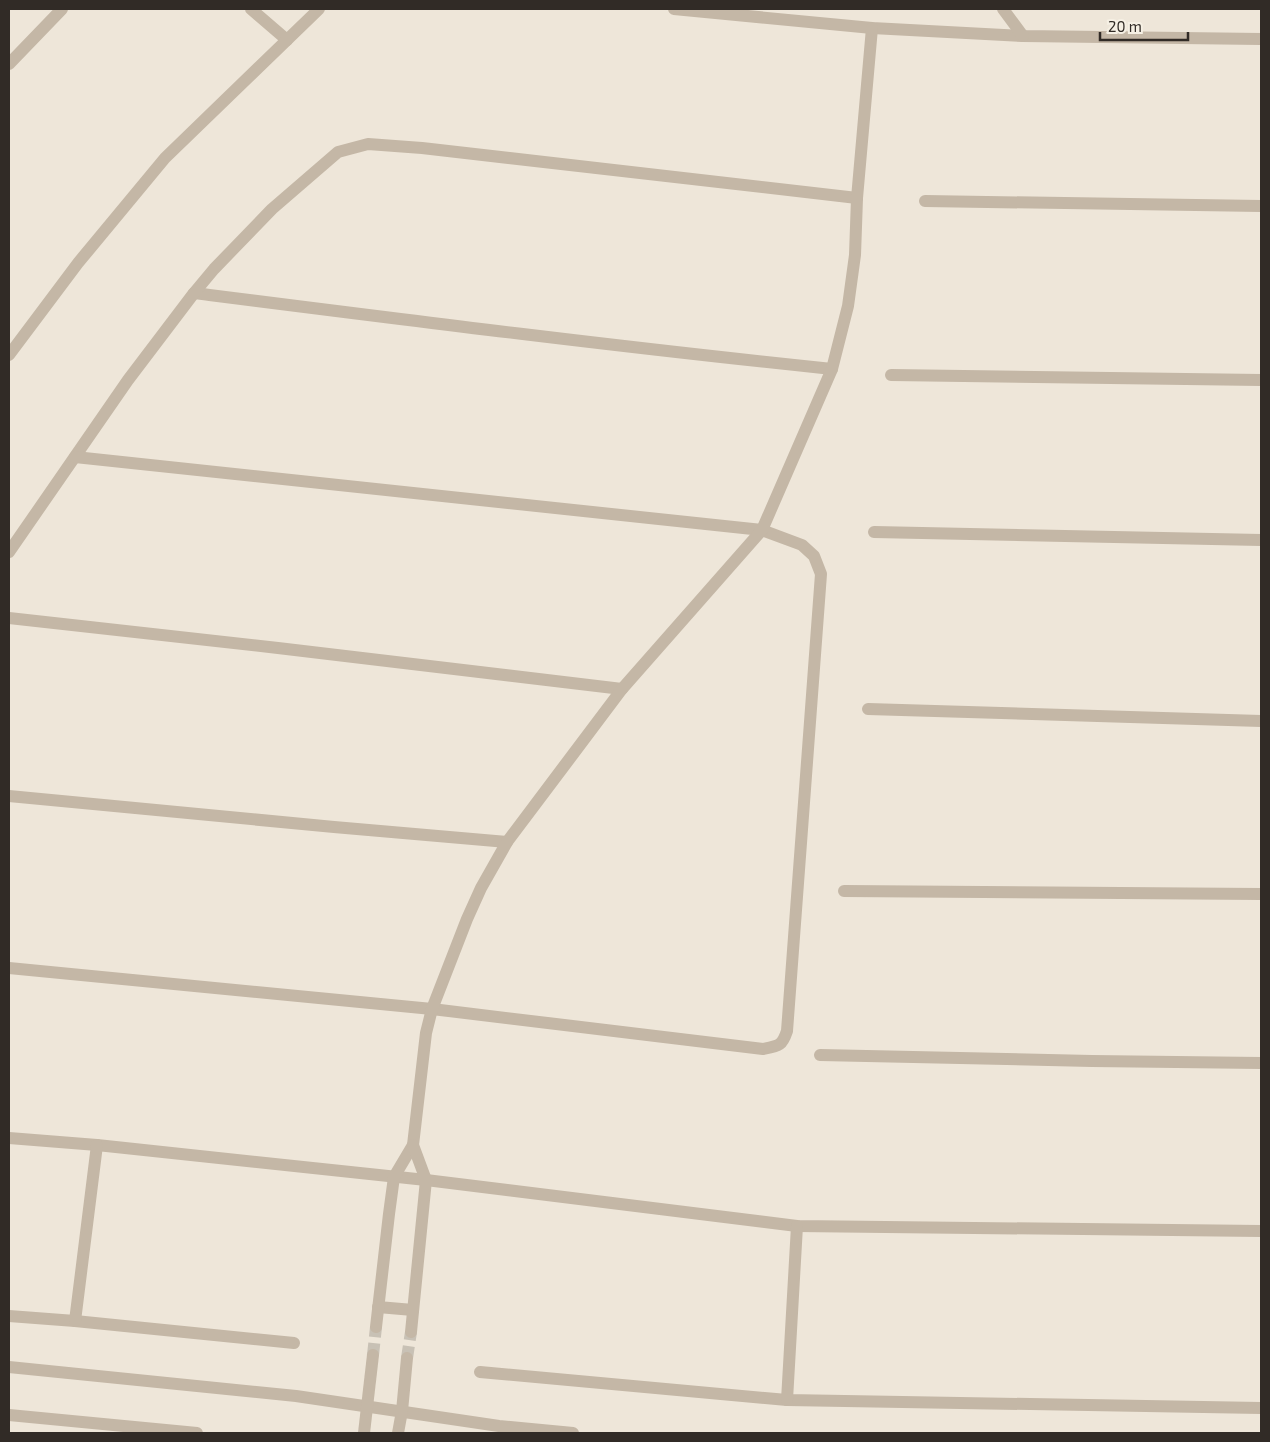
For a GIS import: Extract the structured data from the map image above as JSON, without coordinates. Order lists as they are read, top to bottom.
{
  "scale_bar": "20 m"
}
